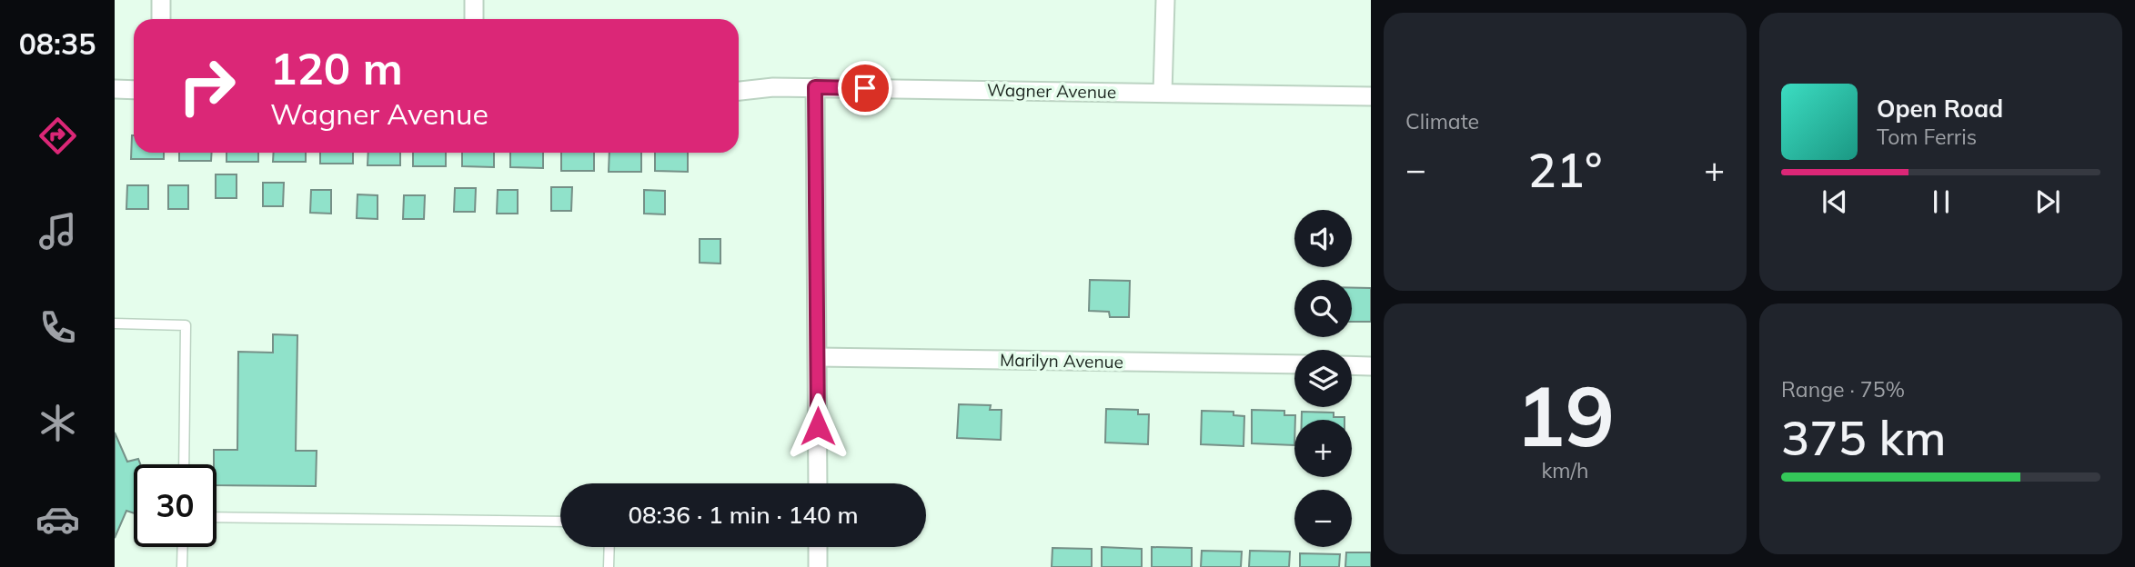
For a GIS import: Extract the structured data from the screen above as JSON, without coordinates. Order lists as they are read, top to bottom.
{
  "streets": {
    "street": ["Wagner Avenue", "Marilyn Avenue"]
  },
  "page": {
    "tabs": "08:35",
    "tile": [
      "Climate",
      ["19", "km/h"],
      ["Range · 75%", "375 km"]
    ],
    "turn": ["120 m", "Wagner Avenue"],
    "song": ["Open Road", "Tom Ferris"],
    "heat": ["−", "21°", "+"],
    "map_buttons": ["+", "−"],
    "limit": "30",
    "trip": "08:36 · 1 min · 140 m"
  }
}
